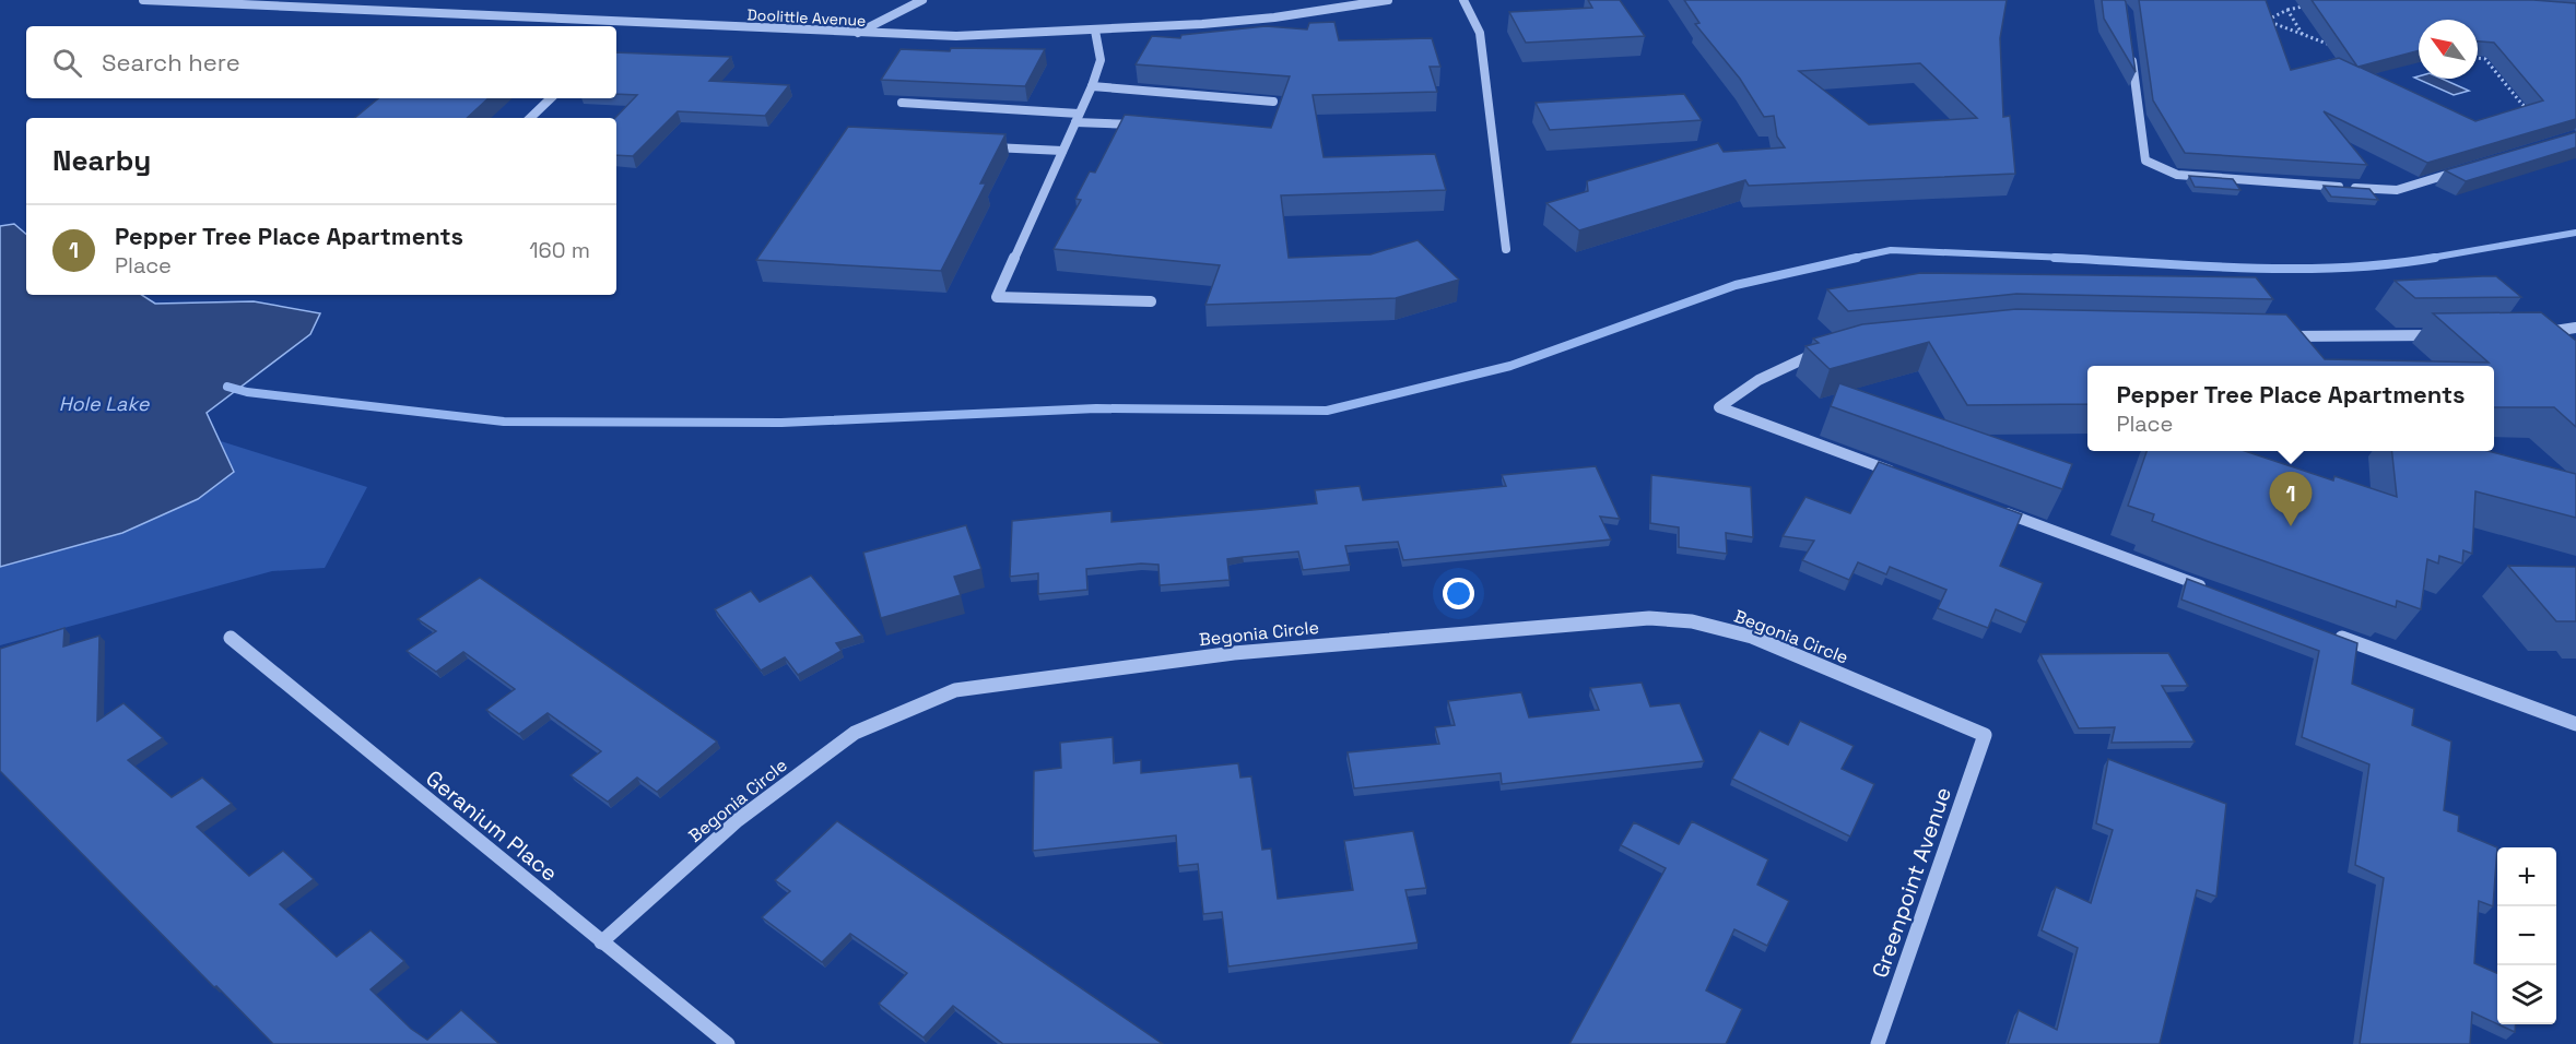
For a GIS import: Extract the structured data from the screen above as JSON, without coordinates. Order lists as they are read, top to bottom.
{
  "streets": {
    "street": [
      "Doolittle Avenue",
      "Begonia Circle",
      "Geranium Place",
      "Greenpoint Avenue"
    ]
  },
  "crossings": [
    ["Begonia Circle", "Geranium Place"],
    ["Begonia Circle", "Greenpoint Avenue"]
  ],
  "water": ["Hole Lake"],
  "north": "top left",
  "page": {
    "search": "Search here",
    "heading": "Nearby",
    "list": [
      {
        "mark": "1",
        "name": "Pepper Tree Place Apartments",
        "note": "Place",
        "value": "160 m"
      }
    ],
    "popup": ["Pepper Tree Place Apartments", "Place"],
    "pins": "1",
    "map_buttons": ["+", "−"]
  }
}
